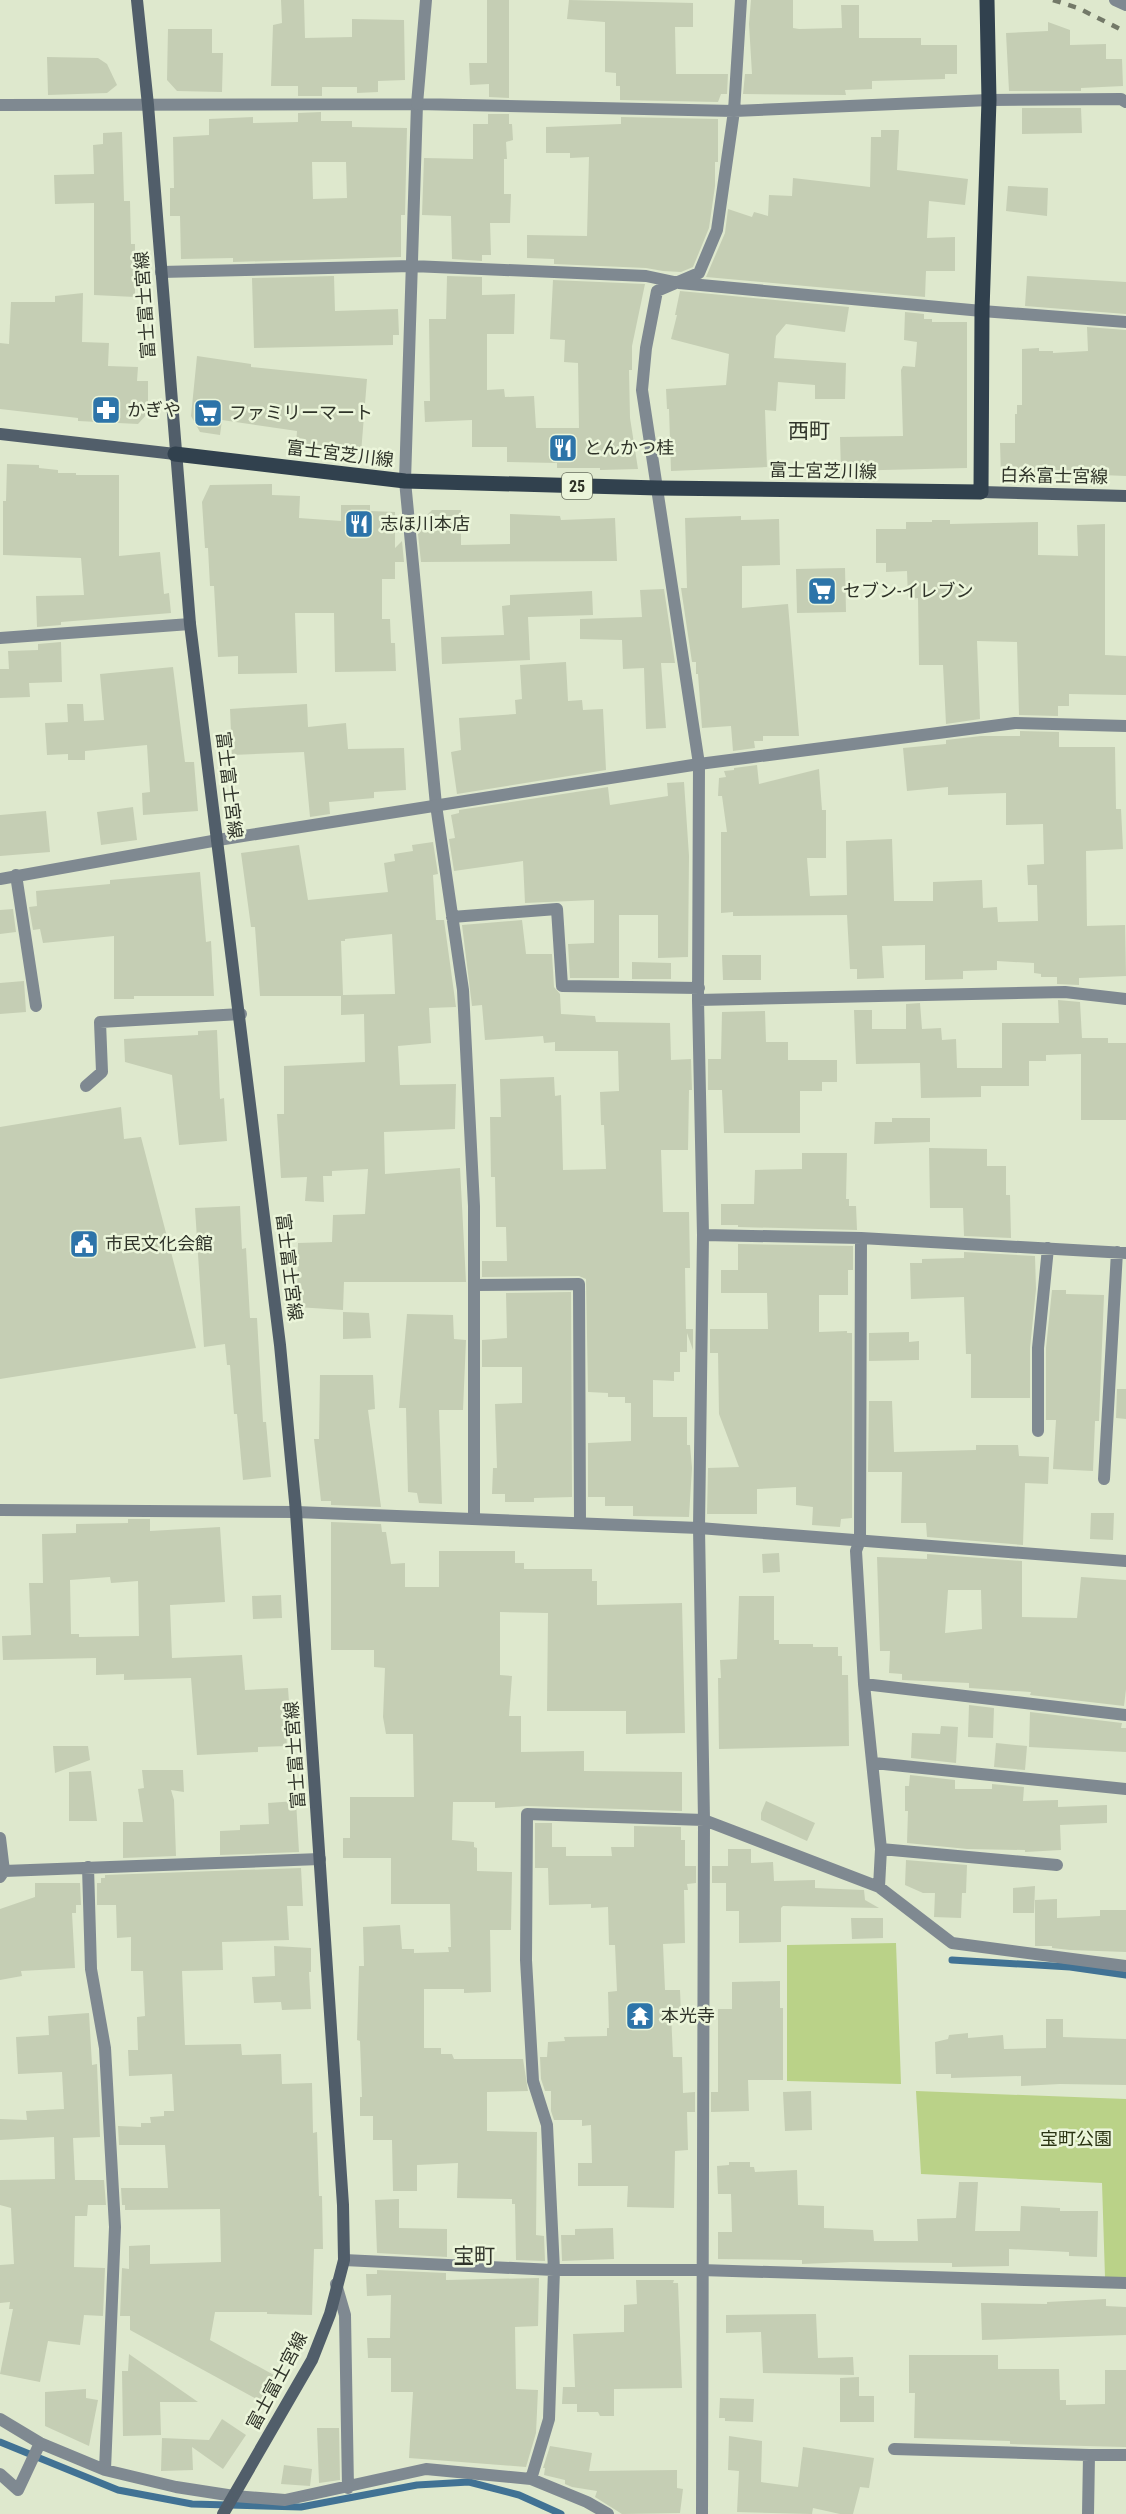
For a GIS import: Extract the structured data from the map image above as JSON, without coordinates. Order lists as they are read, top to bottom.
{
  "streets": {
    "main road": [
      "富士富士宮線",
      "富士宮芝川線",
      "白糸富士宮線",
      "25"
    ]
  },
  "crossings": [
    ["富士富士宮線", "富士宮芝川線"],
    ["富士宮芝川線", "白糸富士宮線"]
  ],
  "districts": ["西町", "宝町"],
  "parks": ["宝町公園"],
  "places": {
    "pharmacy": ["かぎや"],
    "supermarket": ["ファミリーマート", "セブン-イレブン"],
    "restaurant": ["とんかつ桂", "志ほ川本店"],
    "public building": ["市民文化会館"],
    "temple": ["本光寺"]
  }
}
